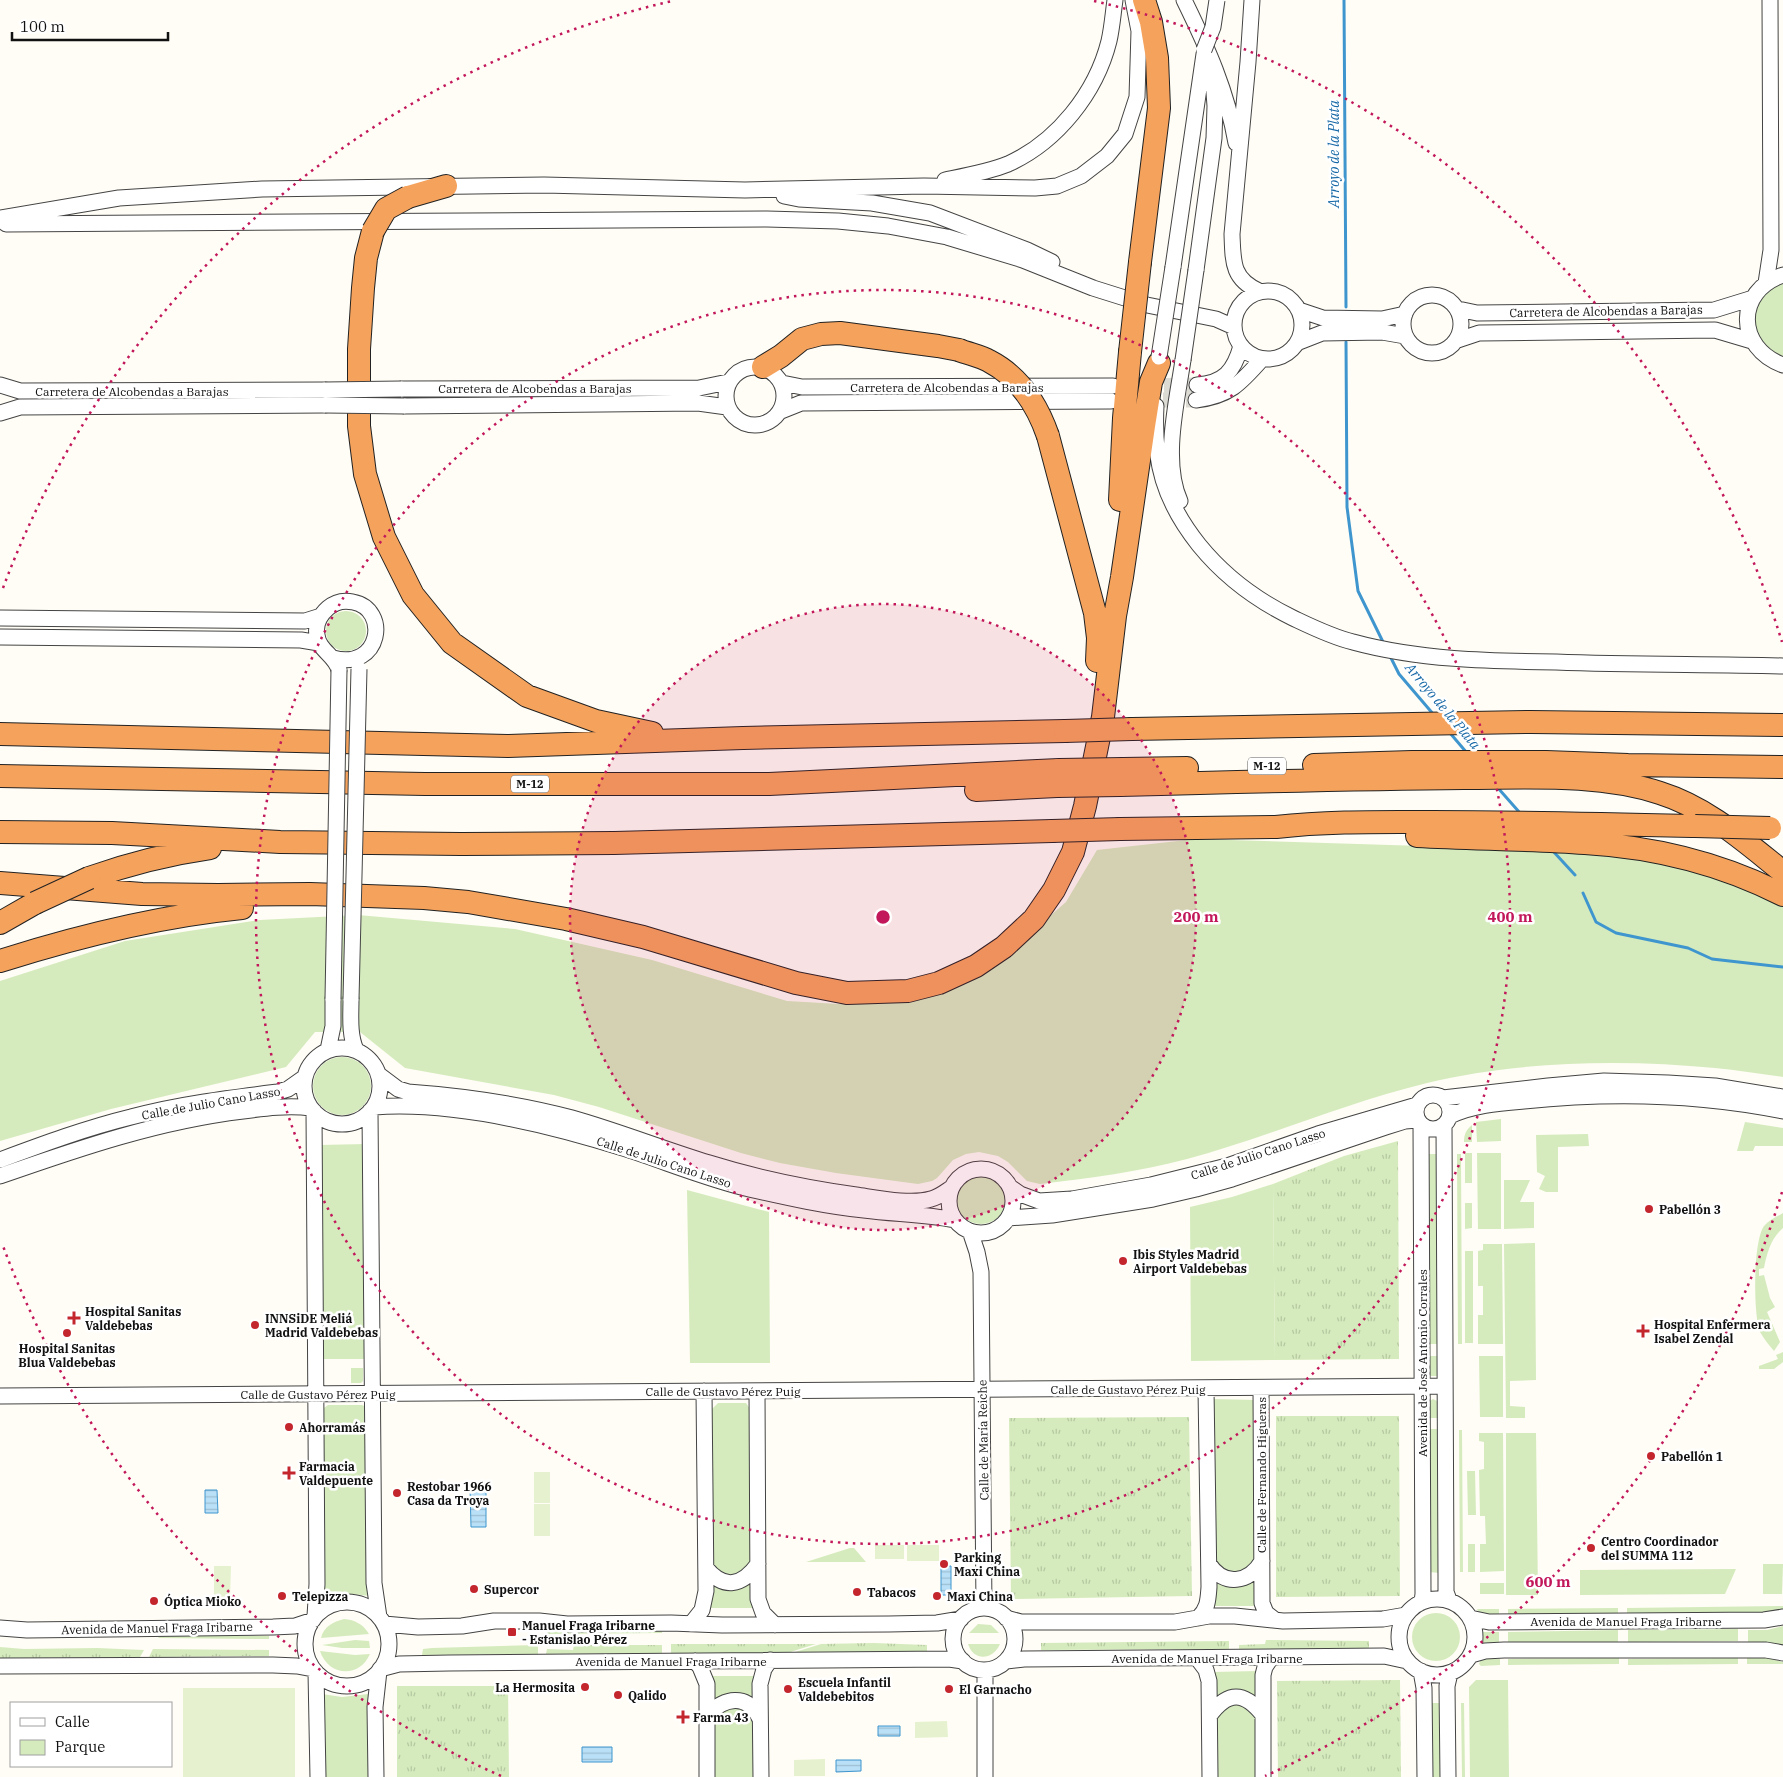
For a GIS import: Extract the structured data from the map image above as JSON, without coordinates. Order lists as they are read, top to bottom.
{
  "streets": {
    "highway": ["M-12"],
    "street": [
      "Carretera de Alcobendas a Barajas",
      "Calle de Julio Cano Lasso",
      "Avenida de José Antonio Corrales",
      "Calle de Gustavo Pérez Puig",
      "Calle de María Reiche",
      "Calle de Fernando Higueras",
      "Avenida de Manuel Fraga Iribarne"
    ]
  },
  "crossings": [
    ["Calle de Julio Cano Lasso", "Avenida de José Antonio Corrales"],
    ["Calle de Julio Cano Lasso", "Calle de María Reiche"],
    ["Avenida de José Antonio Corrales", "Calle de Gustavo Pérez Puig"],
    ["Avenida de José Antonio Corrales", "Avenida de Manuel Fraga Iribarne"],
    ["Calle de Gustavo Pérez Puig", "Calle de María Reiche"],
    ["Calle de Gustavo Pérez Puig", "Calle de Fernando Higueras"],
    ["Calle de María Reiche", "Avenida de Manuel Fraga Iribarne"]
  ],
  "water": ["Arroyo de la Plata"],
  "places": {
    "other": [
      "Pabellón 3",
      "Ibis Styles Madrid Airport Valdebebas",
      "INNSiDE Meliá Madrid Valdebebas",
      "Hospital Sanitas Blua Valdebebas",
      "Ahorramás",
      "Pabellón 1",
      "Restobar 1966 Casa da Troya",
      "Centro Coordinador del SUMMA 112",
      "Parking Maxi China",
      "Supercor",
      "Tabacos",
      "Telepizza",
      "Maxi China",
      "Óptica Mioko",
      "La Hermosita",
      "Escuela Infantil Valdebebitos",
      "El Garnacho",
      "Qalido"
    ],
    "health": [
      "Hospital Sanitas Valdebebas",
      "Hospital Enfermera Isabel Zendal",
      "Farmacia Valdepuente",
      "Farma 43"
    ],
    "transit": ["Manuel Fraga Iribarne - Estanislao Pérez"]
  },
  "legend": ["Calle", "Parque"],
  "scale_bar": "100 m",
  "rings": ["200 m", "400 m", "600 m"]
}
